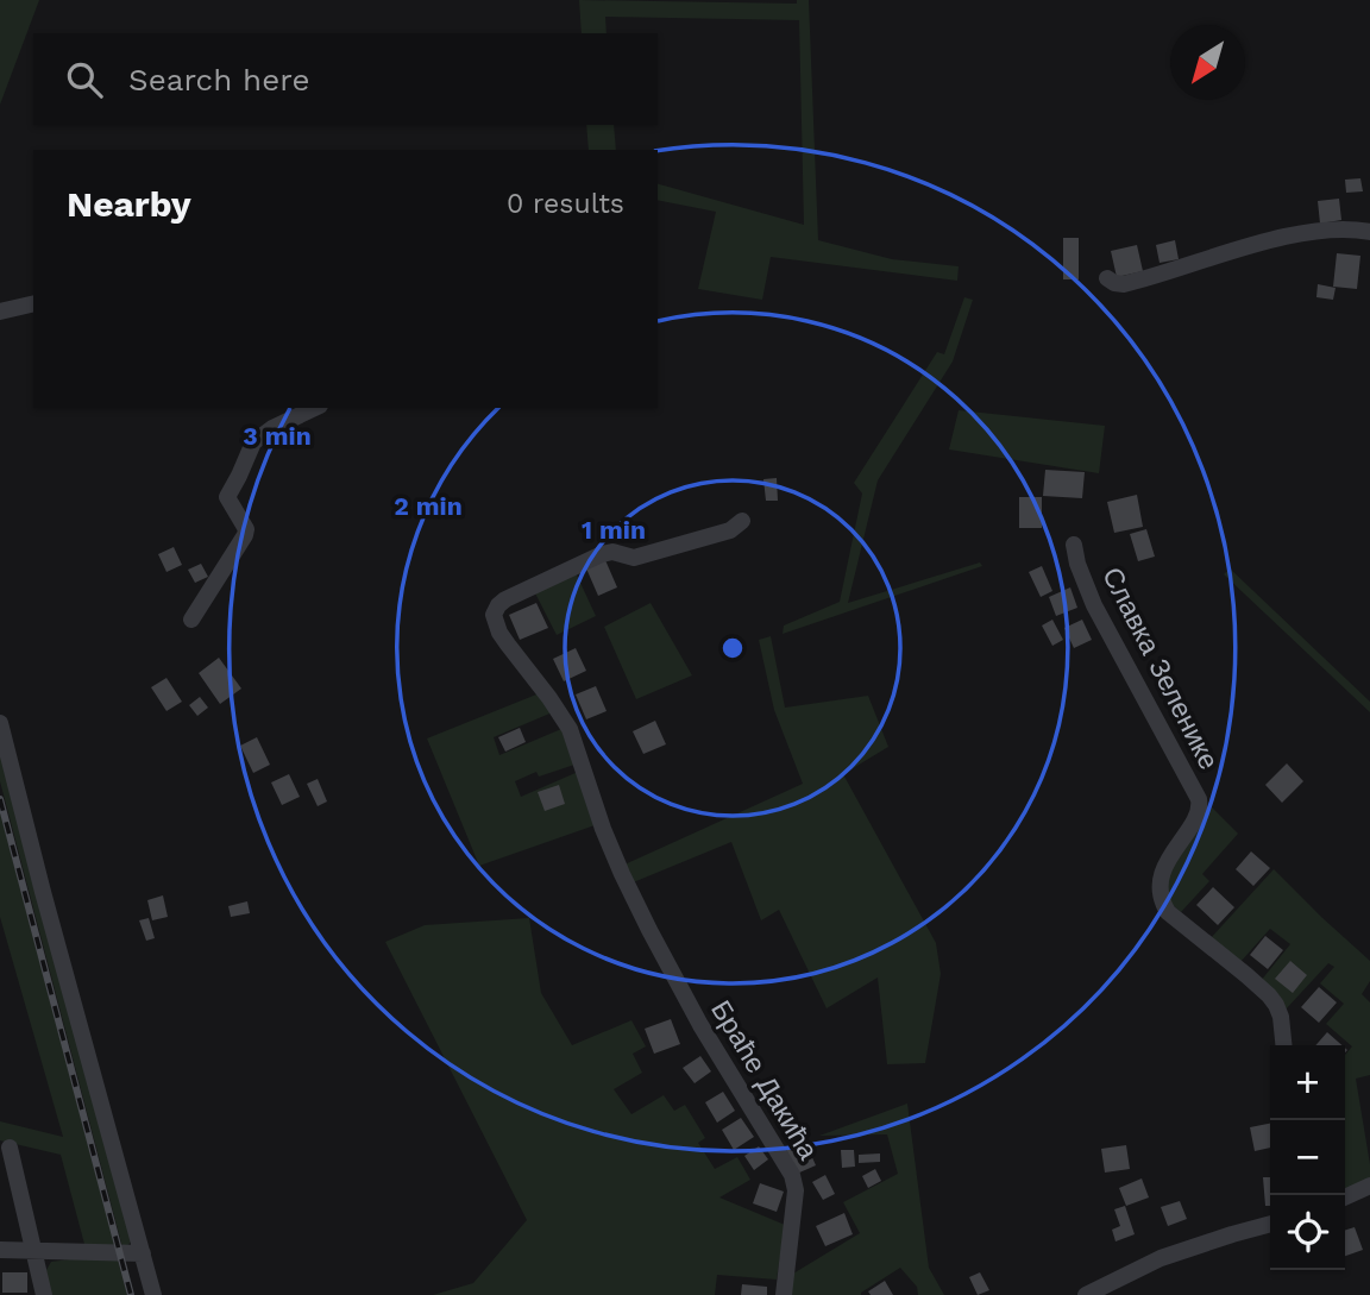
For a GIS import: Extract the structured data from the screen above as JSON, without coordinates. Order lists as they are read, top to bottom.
{
  "streets": {
    "street": ["Славка Зеленике", "Браће Дакића"]
  },
  "north": "bottom left",
  "page": {
    "search": "Search here",
    "heading": ["Nearby", "0 results"],
    "map_buttons": ["+", "−"]
  },
  "rings": ["3 min", "2 min", "1 min"]
}
